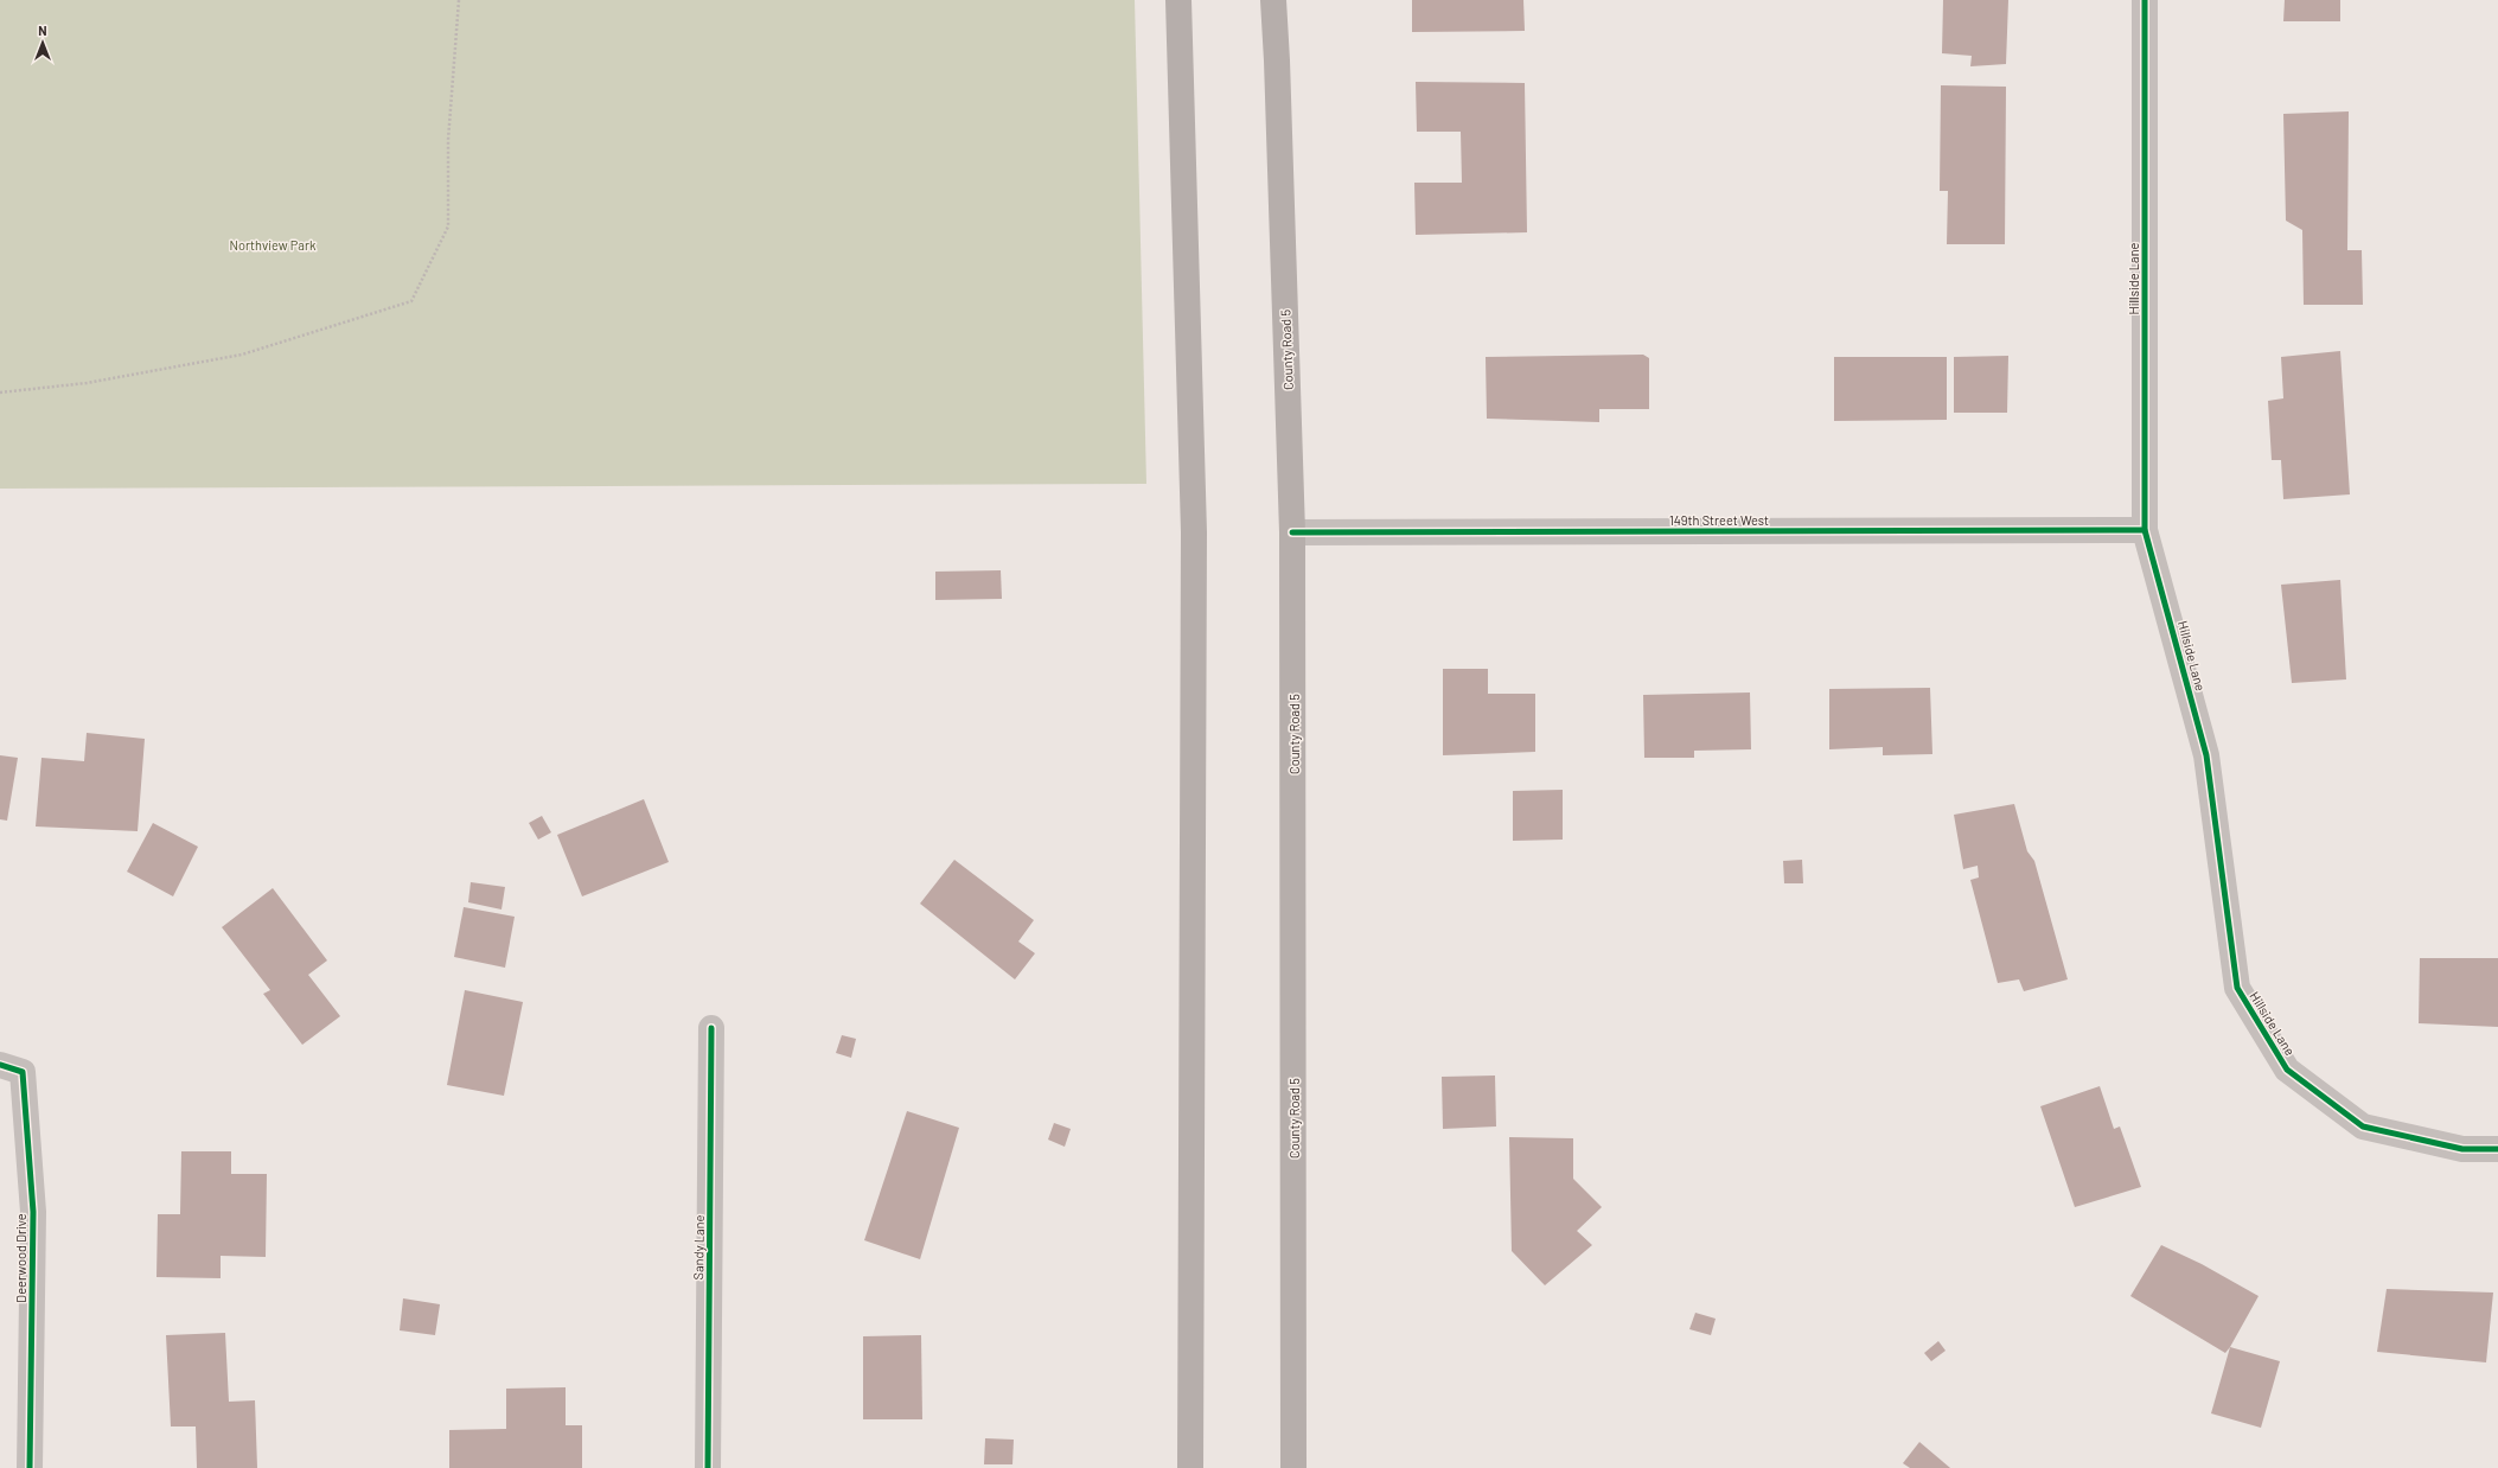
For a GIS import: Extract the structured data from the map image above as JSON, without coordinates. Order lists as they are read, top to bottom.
{
  "streets": {
    "main road": ["County Road 5"],
    "street": [
      "Hillside Lane",
      "149th Street West",
      "Sandy Lane",
      "Deerwood Drive"
    ]
  },
  "crossings": [
    ["Hillside Lane", "149th Street West"],
    ["County Road 5", "149th Street West"]
  ],
  "parks": ["Northview Park"],
  "north": "top"
}
